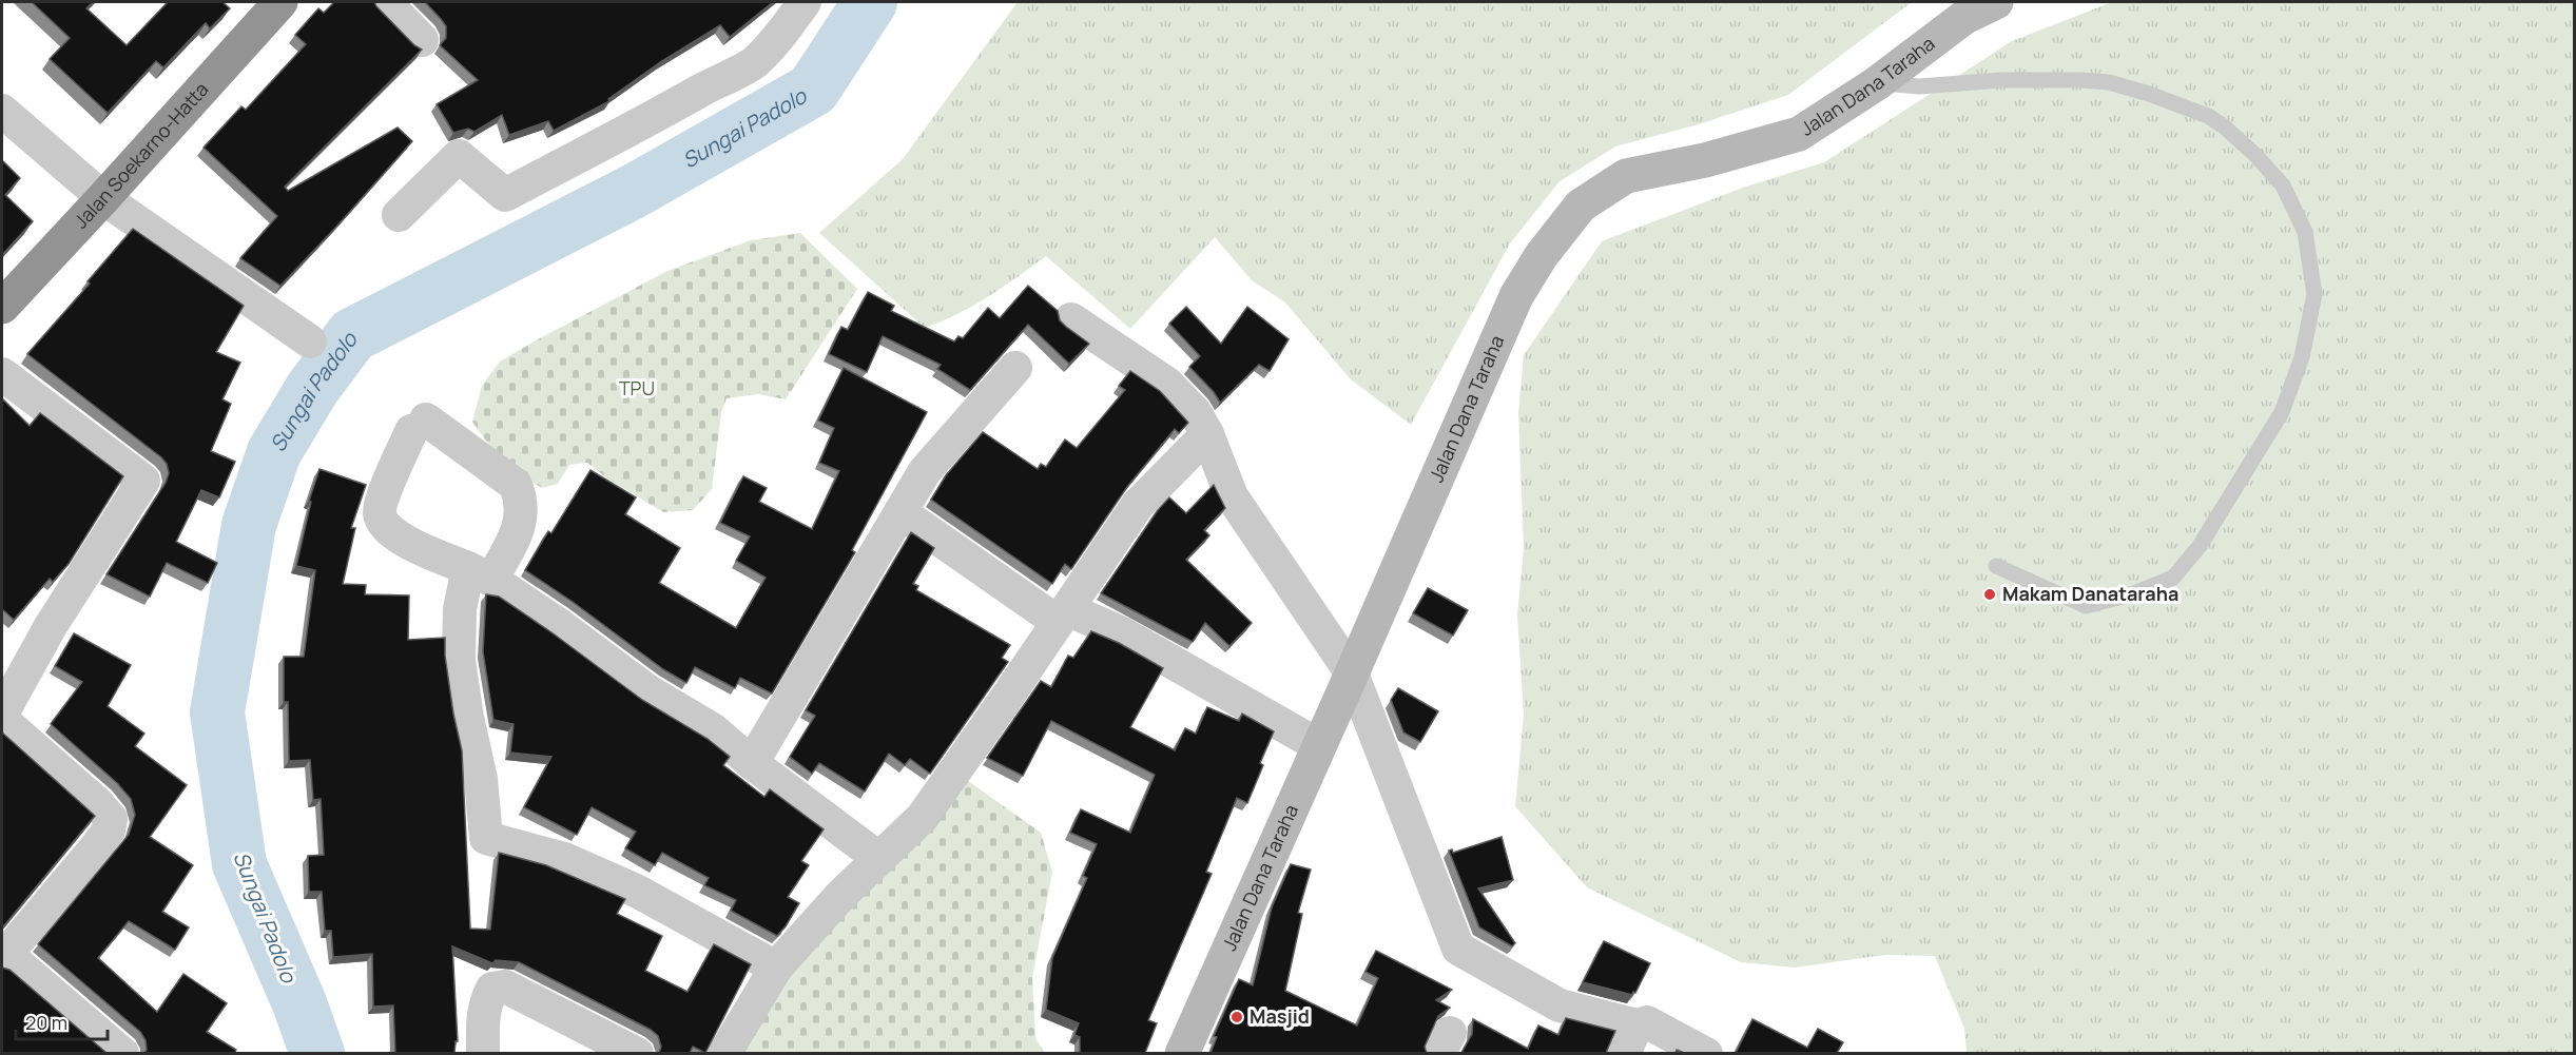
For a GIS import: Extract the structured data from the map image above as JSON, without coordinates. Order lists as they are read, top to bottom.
{
  "streets": {
    "highway": ["Jalan Soekarno-Hatta"],
    "street": ["Jalan Dana Taraha"]
  },
  "water": ["Sungai Padolo"],
  "parks": ["TPU"],
  "places": ["Makam Danataraha", "Masjid"],
  "scale_bar": "20 m"
}
